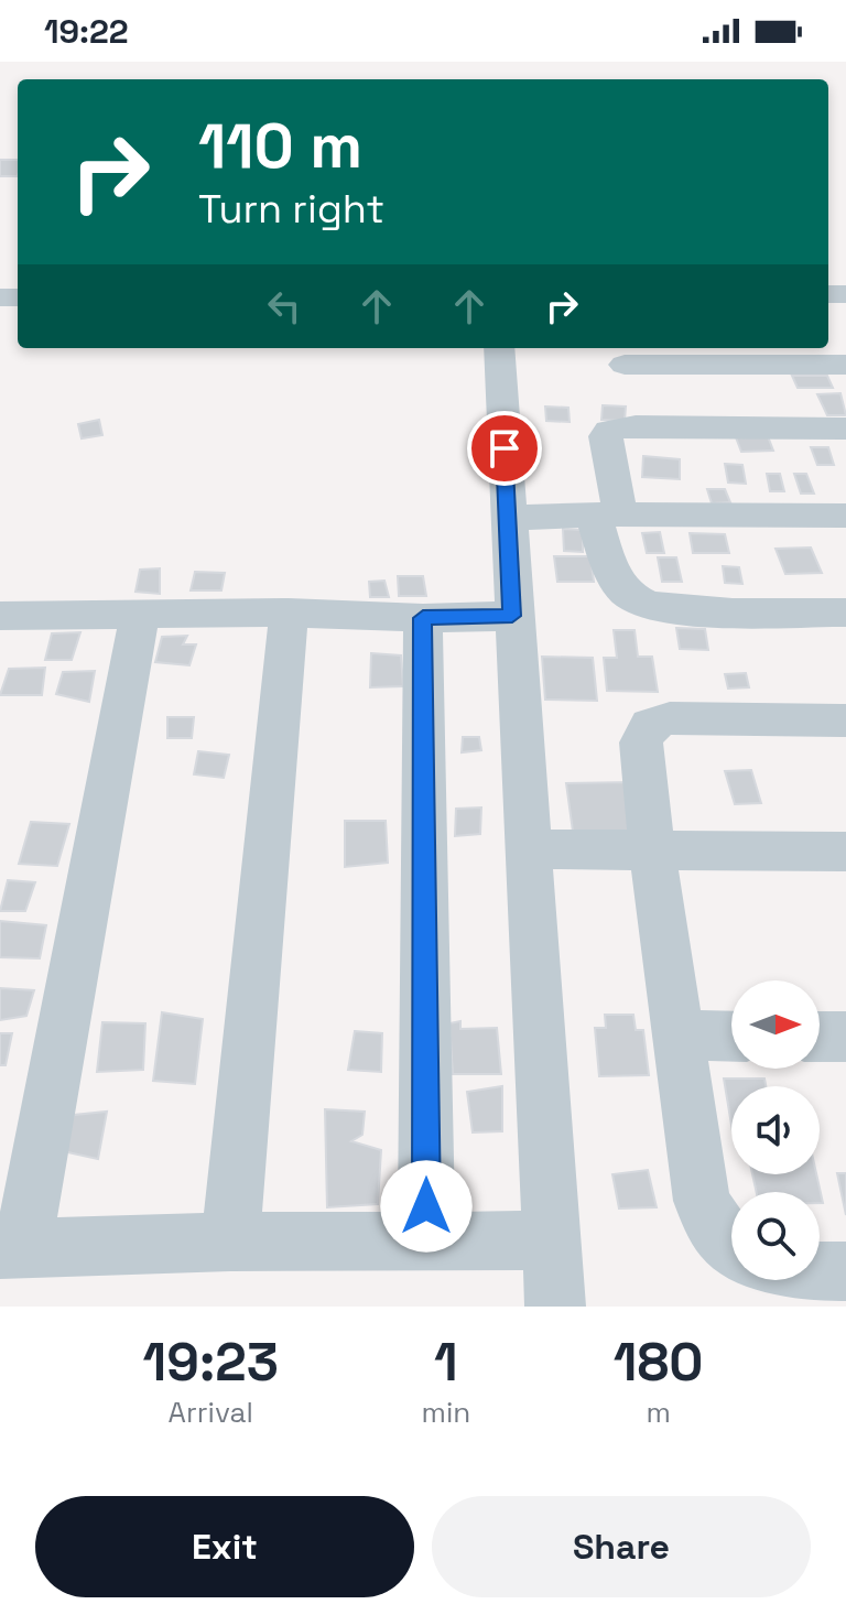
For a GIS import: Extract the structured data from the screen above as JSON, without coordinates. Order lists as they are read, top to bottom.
{
  "north": "right",
  "page": {
    "status": "19:22",
    "turn": ["110 m", "Turn right"],
    "eta": [
      "19:23",
      "Arrival",
      "1",
      "min",
      "180",
      "m"
    ],
    "buttons": ["Exit", "Share"]
  }
}
